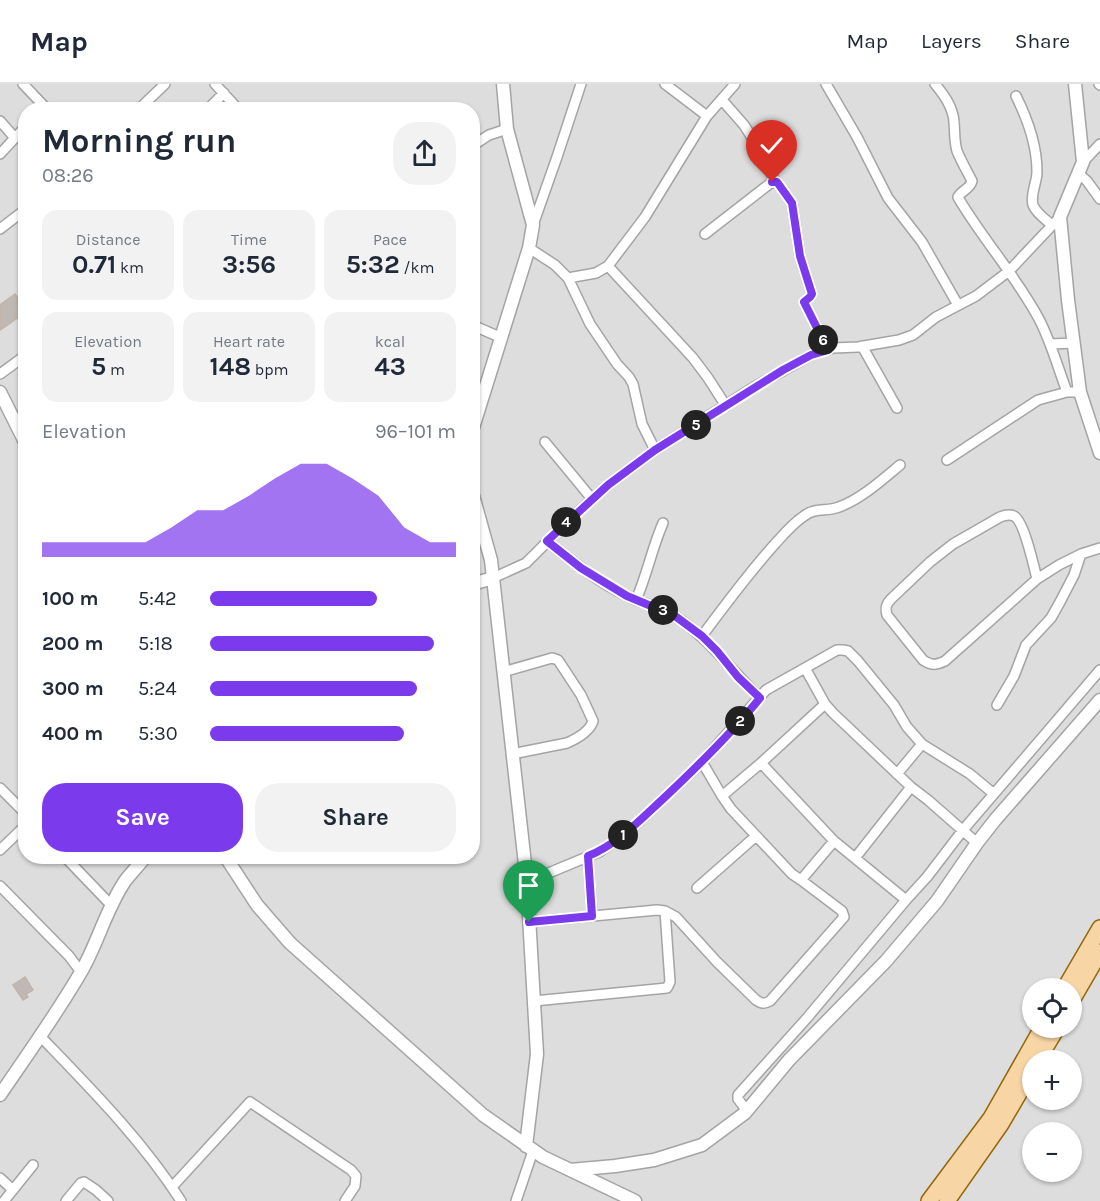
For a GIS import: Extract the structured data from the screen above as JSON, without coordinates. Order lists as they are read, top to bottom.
{
  "page": {
    "header": "Map",
    "nav": ["Map", "Layers", "Share"],
    "heading": ["Morning run", "08:26"],
    "stats": [
      ["Distance", "0.71 km"],
      ["Time", "3:56"],
      ["Pace", "5:32 /km"],
      ["Elevation", "5 m"],
      ["Heart rate", "148 bpm"],
      ["kcal", "43"]
    ],
    "pins": [
      "6",
      "5",
      "4",
      "3",
      "2",
      "1"
    ],
    "chart": ["Elevation", "96–101 m"],
    "list": [
      {
        "name": "100 m",
        "note": "5:42"
      },
      {
        "name": "200 m",
        "note": "5:18"
      },
      {
        "name": "300 m",
        "note": "5:24"
      },
      {
        "name": "400 m",
        "note": "5:30"
      }
    ],
    "buttons": ["Save", "Share"],
    "map_buttons": ["+", "−"]
  }
}
